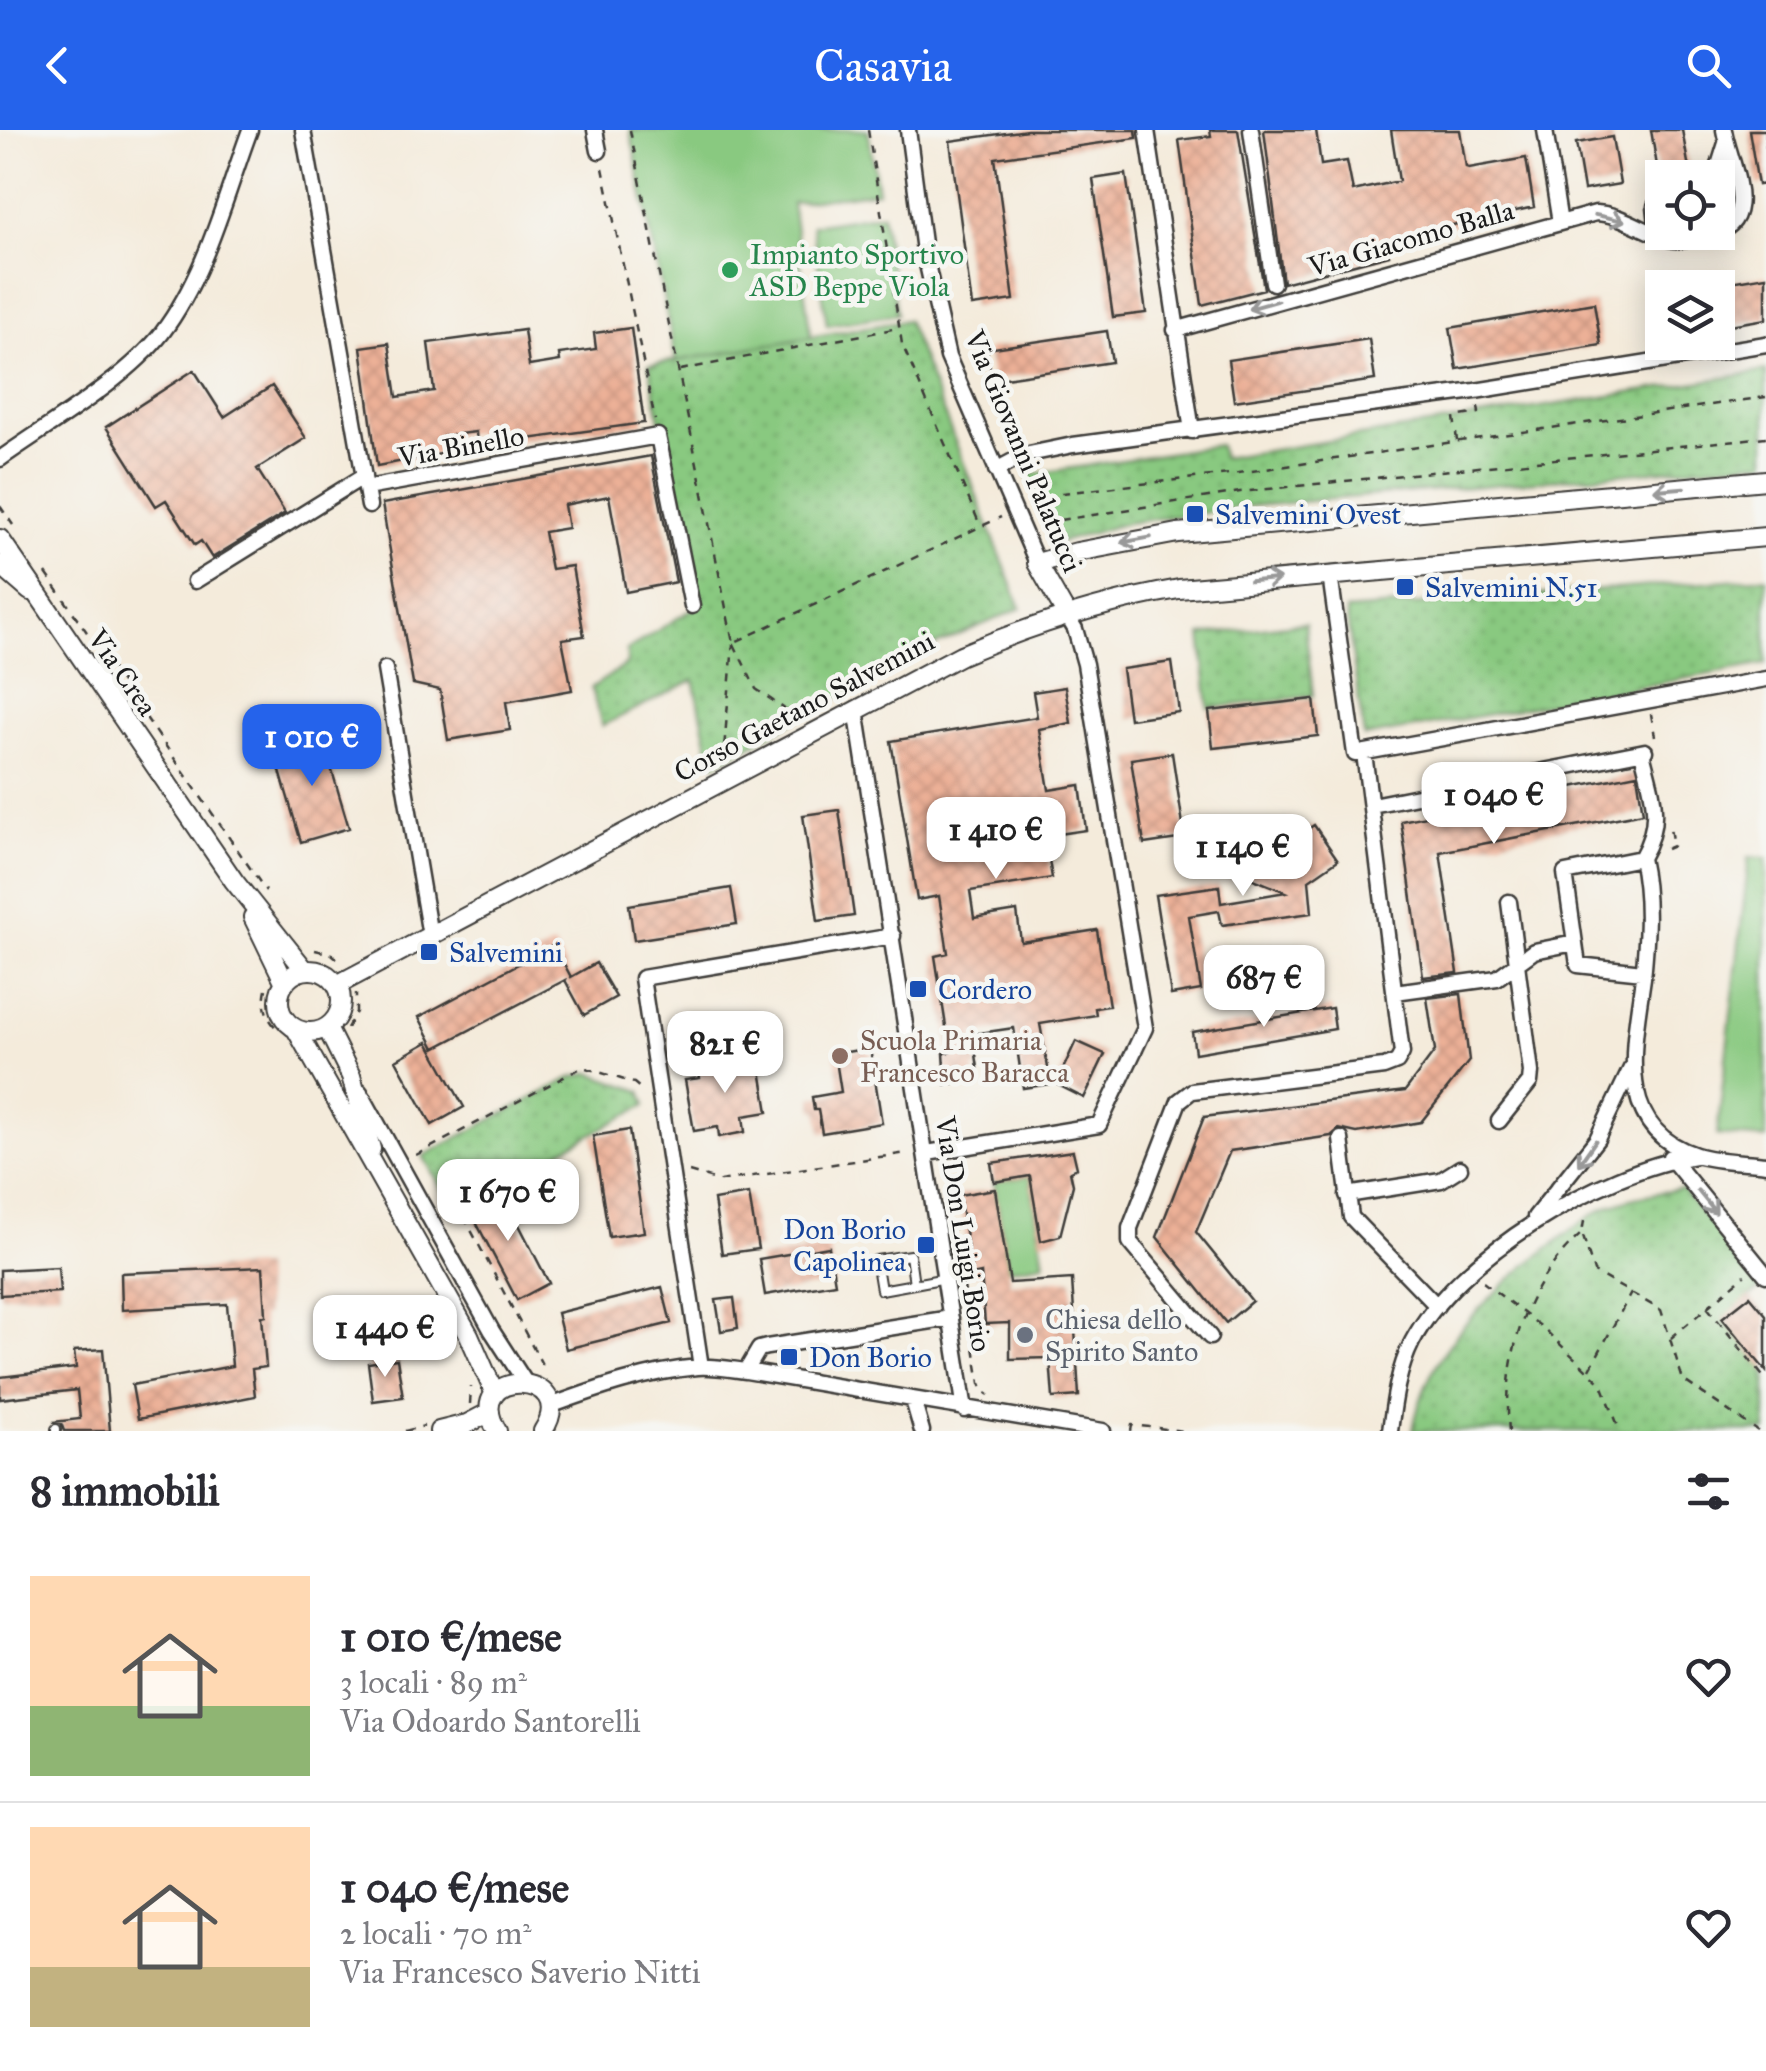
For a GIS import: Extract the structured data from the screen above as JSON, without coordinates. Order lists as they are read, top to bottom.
{
  "streets": {
    "street": [
      "Via Giacomo Balla",
      "Via Binello",
      "Via Giovanni Palatucci",
      "Via Crea",
      "Corso Gaetano Salvemini",
      "Via Don Luigi Borio"
    ]
  },
  "crossings": [
    ["Via Giovanni Palatucci", "Corso Gaetano Salvemini"],
    ["Via Crea", "Corso Gaetano Salvemini"],
    ["Corso Gaetano Salvemini", "Via Don Luigi Borio"]
  ],
  "places": {
    "other": ["Impianto Sportivo ASD Beppe Viola", "Scuola Primaria Francesco Baracca", "Chiesa dello Spirito Santo"],
    "transit": [
      "Salvemini Ovest",
      "Salvemini N.51",
      "Salvemini",
      "Cordero",
      "Don Borio Capolinea",
      "Don Borio"
    ]
  },
  "page": {
    "header": "Casavia",
    "price": [
      "1 010 €",
      "1 040 €",
      "1 410 €",
      "1 140 €",
      "687 €",
      "821 €",
      "1 670 €",
      "1 440 €"
    ],
    "heading": "8 immobili",
    "list": [
      {
        "name": "1 010 €/mese",
        "note": "3 locali · 89 m² · Via Odoardo Santorelli"
      },
      {
        "name": "1 040 €/mese",
        "note": "2 locali · 70 m² · Via Francesco Saverio Nitti"
      }
    ]
  }
}
